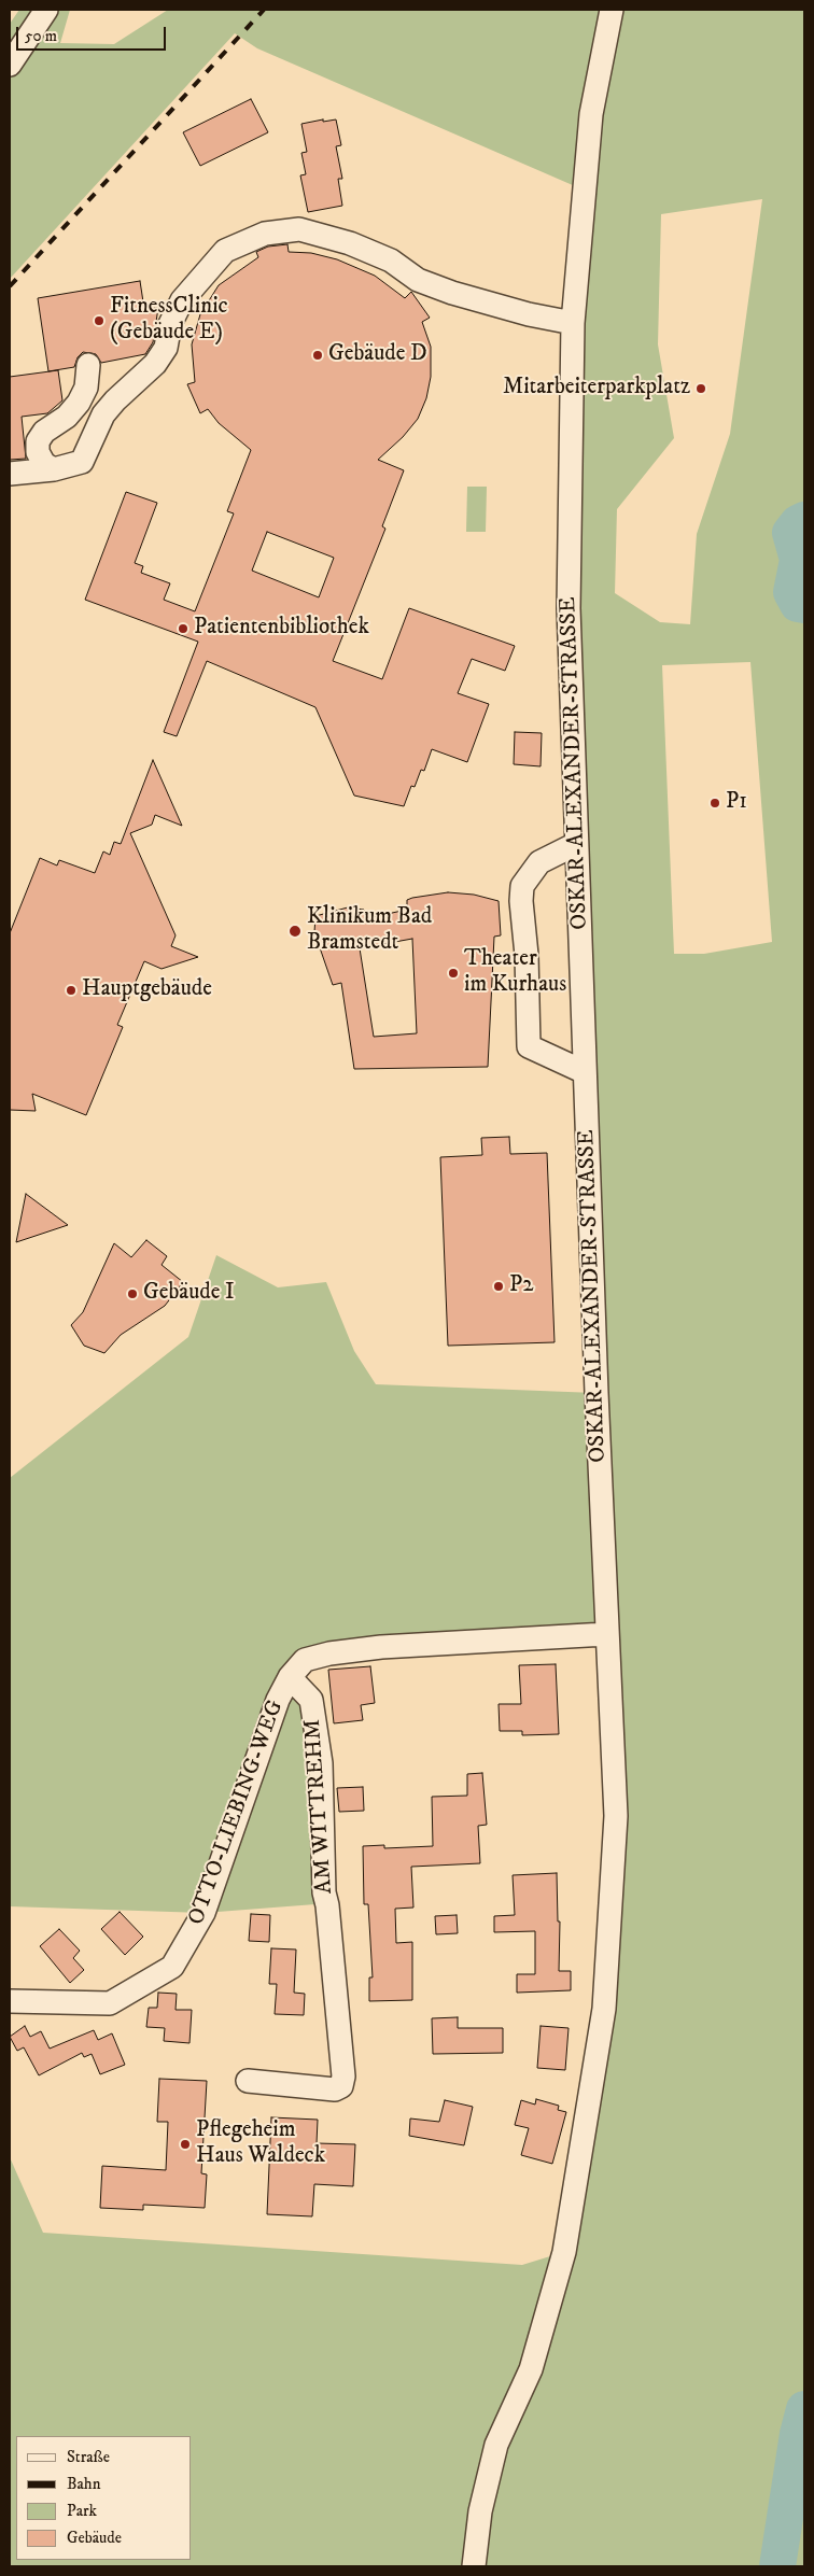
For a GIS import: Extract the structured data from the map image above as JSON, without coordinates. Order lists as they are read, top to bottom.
{
  "streets": {
    "street": ["OSKAR-ALEXANDER-STRASSE", "AM WITTREHM", "OTTO-LIEBING-WEG"]
  },
  "crossings": [
    ["AM WITTREHM", "OTTO-LIEBING-WEG"]
  ],
  "places": [
    "FitnessClinic (Gebäude E)",
    "Gebäude D",
    "Mitarbeiterparkplatz",
    "Patientenbibliothek",
    "P1",
    "Klinikum Bad Bramstedt",
    "Theater im Kurhaus",
    "Hauptgebäude",
    "P2",
    "Gebäude I",
    "Pflegeheim Haus Waldeck"
  ],
  "legend": [
    "Straße",
    "Bahn",
    "Park",
    "Gebäude"
  ],
  "scale_bar": "50 m"
}
